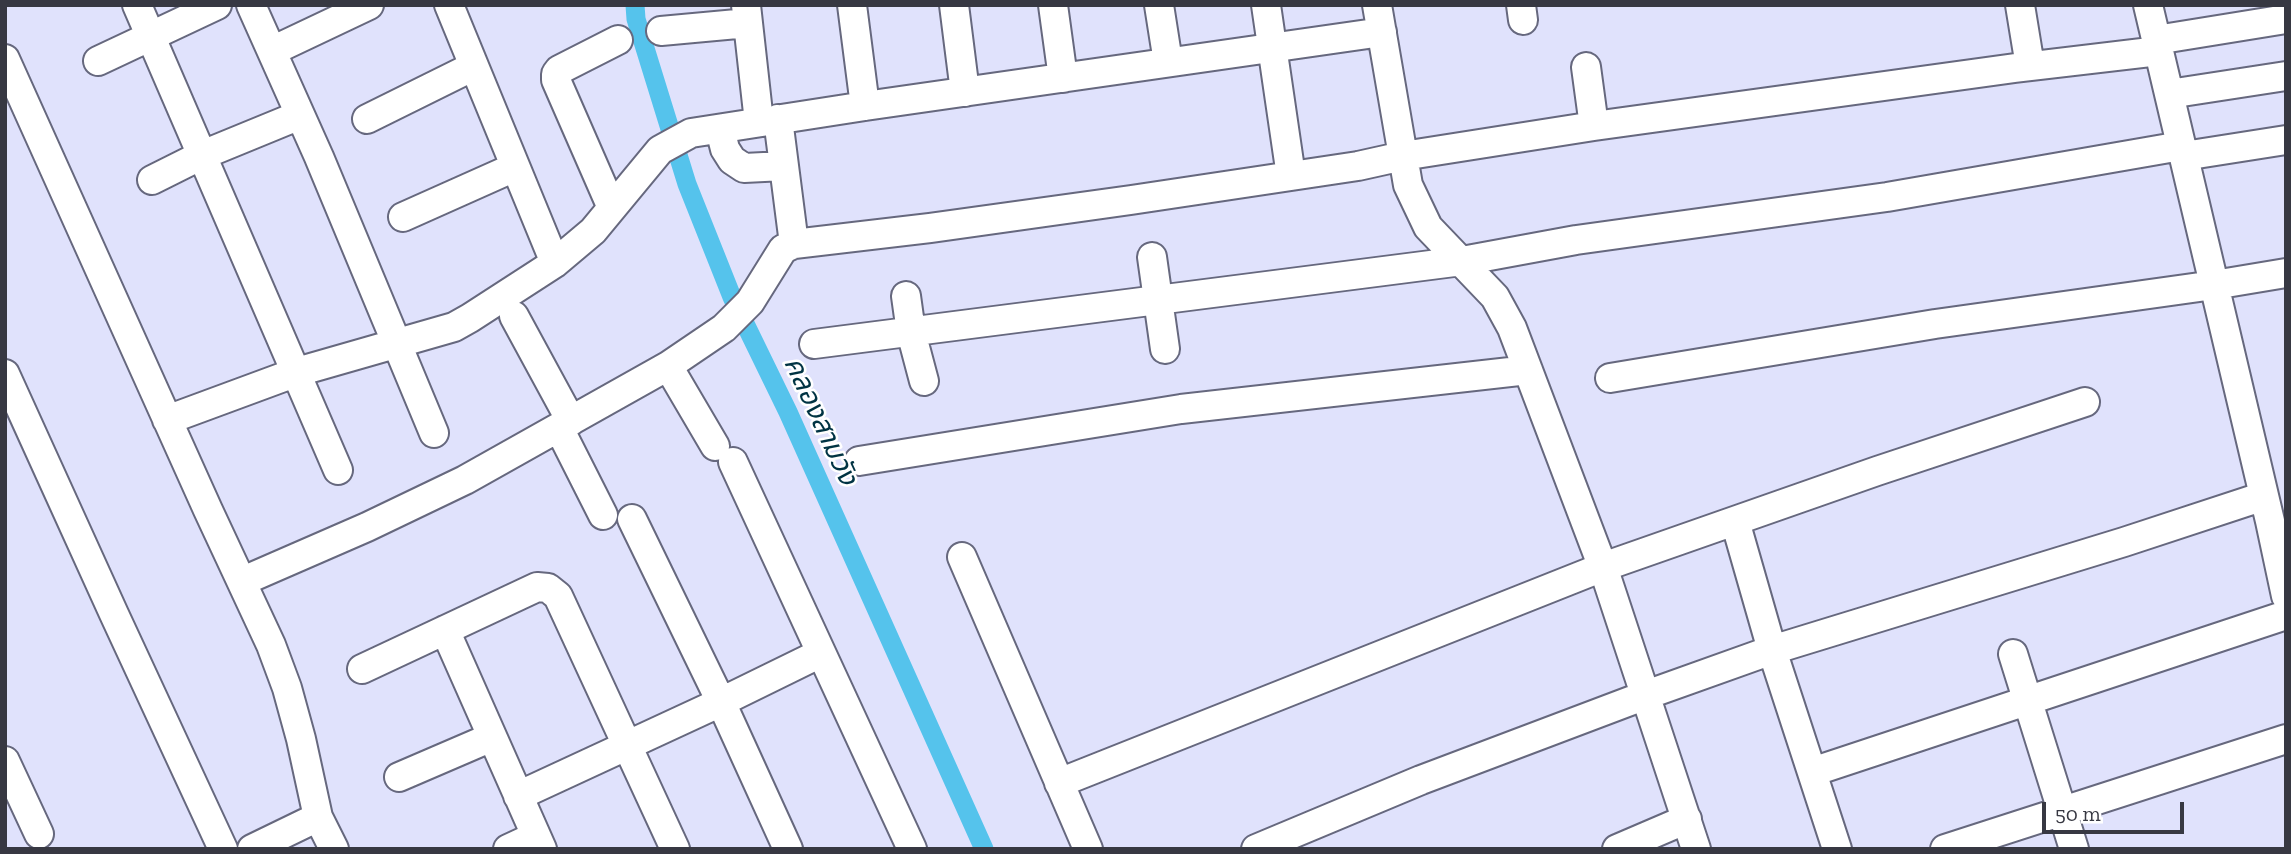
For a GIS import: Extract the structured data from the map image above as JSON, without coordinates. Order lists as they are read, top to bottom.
{
  "water": ["คลองสามวัง"],
  "scale_bar": "50 m"
}
